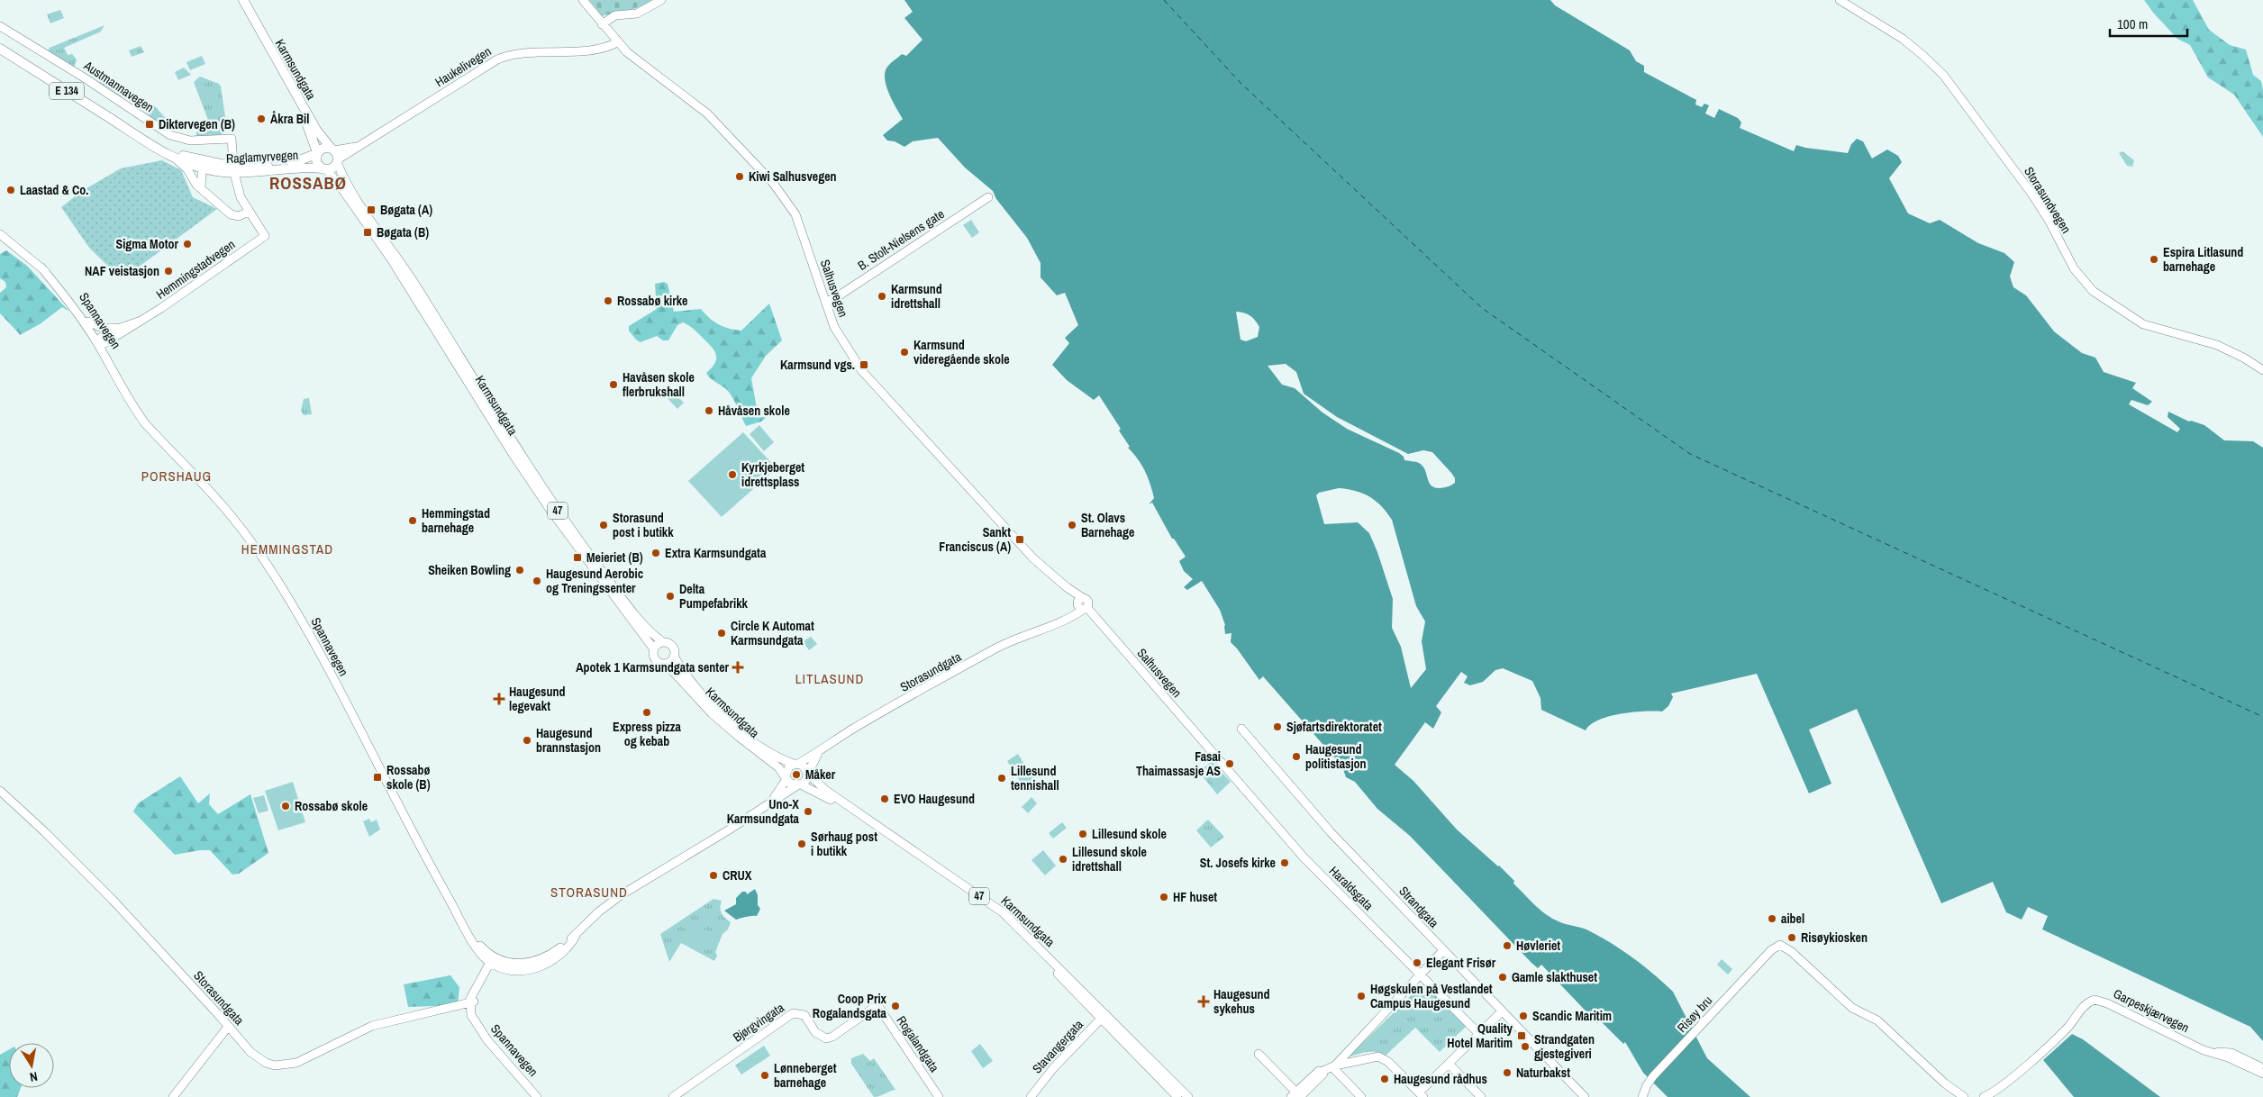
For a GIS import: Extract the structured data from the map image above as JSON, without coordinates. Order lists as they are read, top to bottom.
{
  "streets": {
    "highway": ["Karmsundgata", "E 134", "Raglamyrvegen"],
    "main road": [
      "Haukelivegen",
      "Austmannavegen",
      "Storasundvegen",
      "B. Stolt-Nielsens gate",
      "Hemmingstadvegen",
      "Salhusvegen",
      "Spannavegen",
      "47",
      "Storasundgata",
      "Haraldsgata",
      "Strandgata",
      "Garpeskjærvegen",
      "Risøy bru",
      "Bjørgvingata",
      "Rogalandgata",
      "Stavangergata"
    ]
  },
  "crossings": [
    ["Haukelivegen", "Karmsundgata"],
    ["Haukelivegen", "E 134"],
    ["Haukelivegen", "Raglamyrvegen"],
    ["Haukelivegen", "Salhusvegen"],
    ["Karmsundgata", "E 134"],
    ["Karmsundgata", "Raglamyrvegen"],
    ["Karmsundgata", "47"],
    ["Karmsundgata", "Storasundgata"],
    ["Karmsundgata", "Stavangergata"],
    ["E 134", "Raglamyrvegen"],
    ["B. Stolt-Nielsens gate", "Salhusvegen"],
    ["Hemmingstadvegen", "Spannavegen"],
    ["Salhusvegen", "Storasundgata"],
    ["Salhusvegen", "Haraldsgata"],
    ["Spannavegen", "Storasundgata"],
    ["47", "Storasundgata"],
    ["Bjørgvingata", "Rogalandgata"]
  ],
  "districts": [
    "ROSSABØ",
    "PORSHAUG",
    "HEMMINGSTAD",
    "LITLASUND",
    "STORASUND"
  ],
  "places": {
    "other": [
      "Åkra Bil",
      "Kiwi Salhusvegen",
      "Laastad & Co.",
      "Sigma Motor",
      "Espira Litlasund barnehage",
      "NAF veistasjon",
      "Karmsund idrettshall",
      "Rossabø kirke",
      "Karmsund videregående skole",
      "Havåsen skole flerbrukshall",
      "Håvåsen skole",
      "Kyrkjeberget idrettsplass",
      "Hemmingstad barnehage",
      "Storasund post i butikk",
      "St. Olavs Barnehage",
      "Extra Karmsundgata",
      "Sheiken Bowling",
      "Haugesund Aerobic og Treningssenter",
      "Delta Pumpefabrikk",
      "Circle K Automat Karmsundgata",
      "Express pizza og kebab",
      "Sjøfartsdirektoratet",
      "Haugesund brannstasjon",
      "Haugesund politistasjon",
      "Fasai Thaimassasje AS",
      "Måker",
      "Lillesund tennishall",
      "EVO Haugesund",
      "Rossabø skole",
      "Uno-X Karmsundgata",
      "Lillesund skole",
      "Sørhaug post i butikk",
      "Lillesund skole idrettshall",
      "St. Josefs kirke",
      "CRUX",
      "HF huset",
      "aibel",
      "Risøykiosken",
      "Høvleriet",
      "Elegant Frisør",
      "Gamle slakthuset",
      "Høgskulen på Vestlandet Campus Haugesund",
      "Coop Prix Rogalandsgata",
      "Scandic Maritim",
      "Strandgaten gjestegiveri",
      "Naturbakst",
      "Lønneberget barnehage",
      "Haugesund rådhus"
    ],
    "transit": [
      "Diktervegen (B)",
      "Bøgata (A)",
      "Bøgata (B)",
      "Karmsund vgs.",
      "Sankt Franciscus (A)",
      "Meieriet (B)",
      "Rossabø skole (B)",
      "Quality Hotel Maritim"
    ],
    "health": ["Apotek 1 Karmsundgata senter", "Haugesund legevakt", "Haugesund sykehus"]
  },
  "scale_bar": "100 m",
  "north": "bottom"
}
